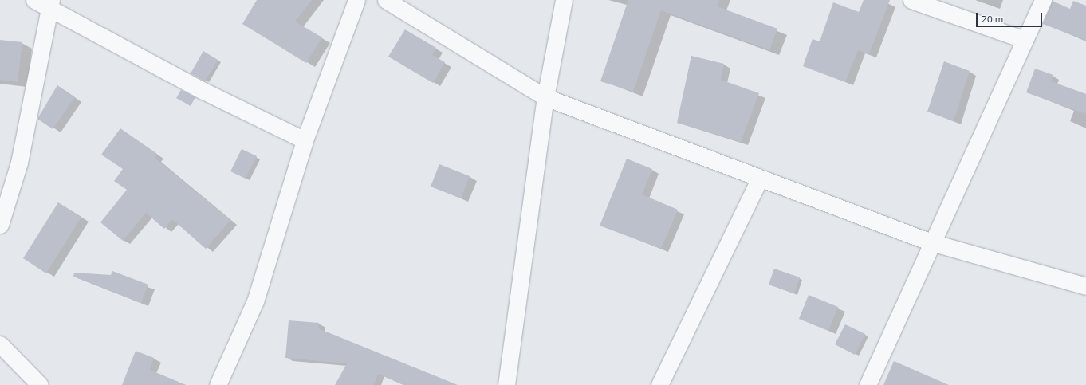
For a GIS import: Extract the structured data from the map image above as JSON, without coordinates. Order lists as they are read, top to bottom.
{
  "scale_bar": "20 m"
}
